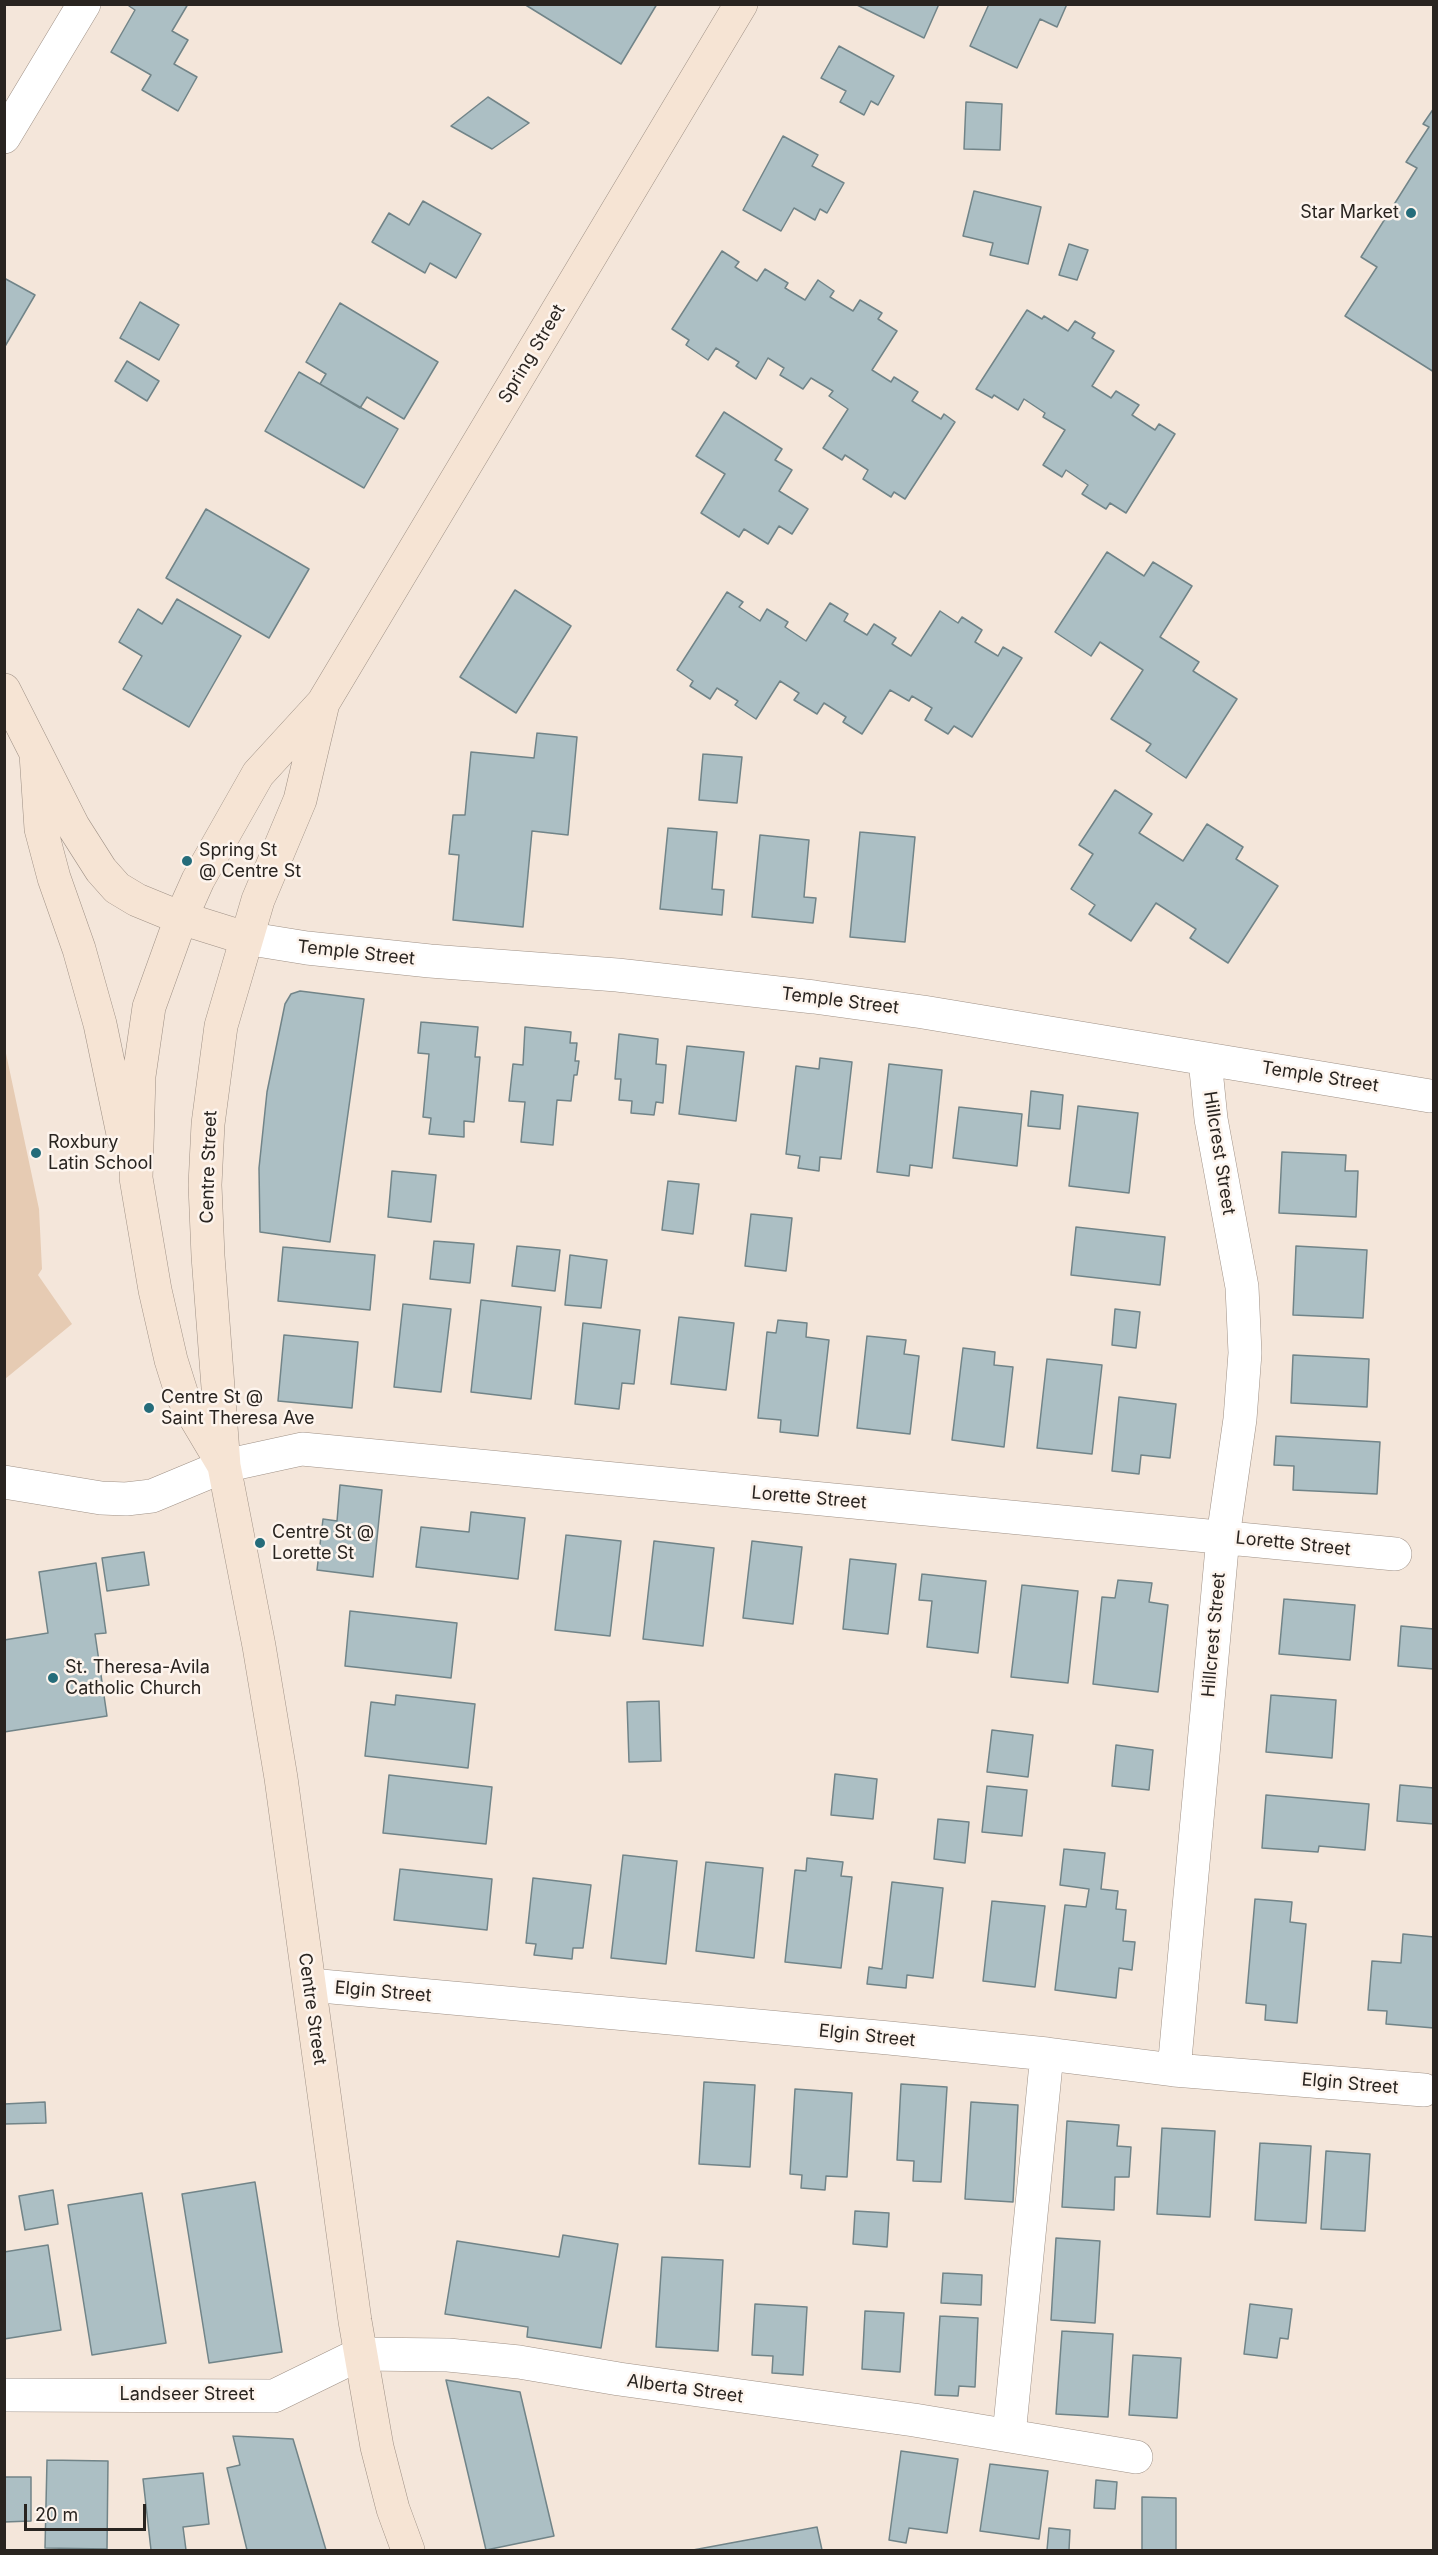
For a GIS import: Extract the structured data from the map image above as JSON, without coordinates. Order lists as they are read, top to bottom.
{
  "streets": {
    "main road": ["Spring Street", "Centre Street"],
    "street": [
      "Temple Street",
      "Hillcrest Street",
      "Lorette Street",
      "Elgin Street",
      "Alberta Street",
      "Landseer Street"
    ]
  },
  "crossings": [
    ["Spring Street", "Temple Street"],
    ["Spring Street", "Centre Street"],
    ["Temple Street", "Hillcrest Street"],
    ["Temple Street", "Centre Street"],
    ["Hillcrest Street", "Lorette Street"],
    ["Hillcrest Street", "Elgin Street"],
    ["Centre Street", "Lorette Street"],
    ["Centre Street", "Elgin Street"],
    ["Centre Street", "Alberta Street"],
    ["Centre Street", "Landseer Street"],
    ["Alberta Street", "Landseer Street"]
  ],
  "places": [
    "Star Market",
    "Spring St @ Centre St",
    "Roxbury Latin School",
    "Centre St @ Saint Theresa Ave",
    "Centre St @ Lorette St",
    "St. Theresa-Avila Catholic Church"
  ],
  "scale_bar": "20 m"
}
